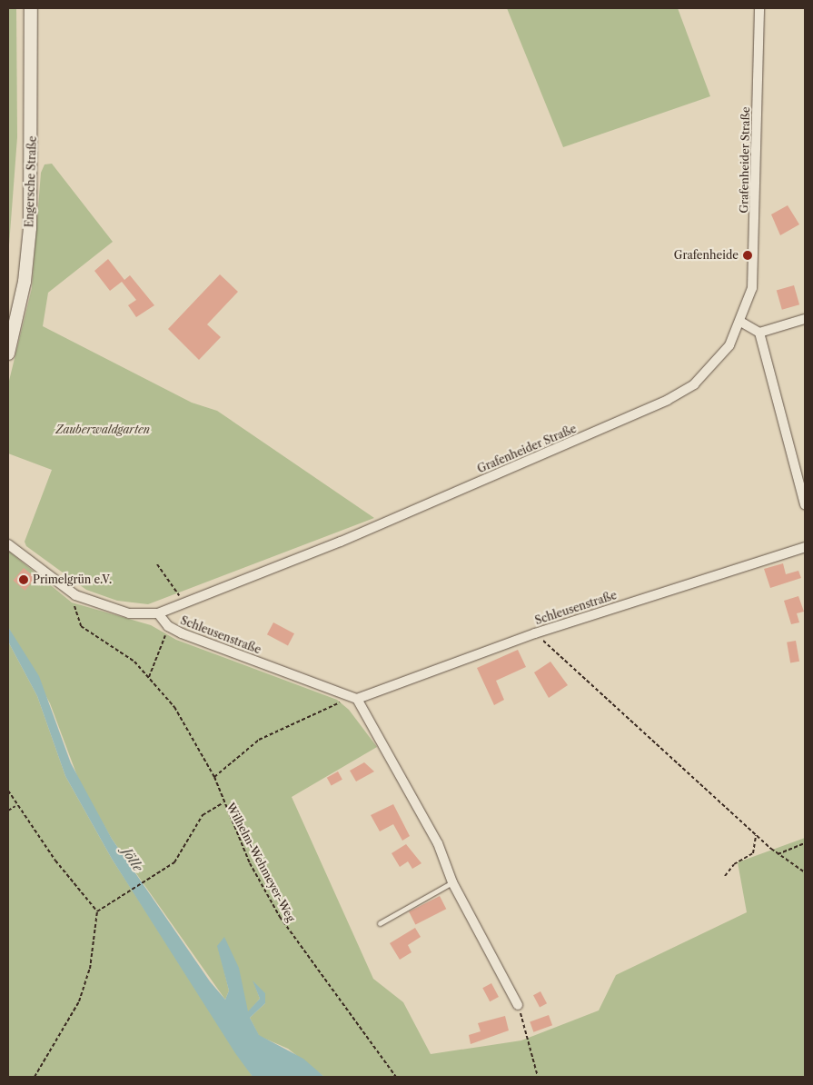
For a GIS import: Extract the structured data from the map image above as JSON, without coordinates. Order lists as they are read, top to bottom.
{
  "streets": {
    "main road": ["Engersche Straße"],
    "street": ["Grafenheider Straße", "Schleusenstraße"],
    "path": ["Wilhelm-Wehmeyer-Weg"]
  },
  "crossings": [
    ["Grafenheider Straße", "Schleusenstraße"]
  ],
  "water": ["Jölle"],
  "parks": ["Zauberwaldgarten"],
  "places": ["Grafenheide", "Primelgrün e.V."]
}
